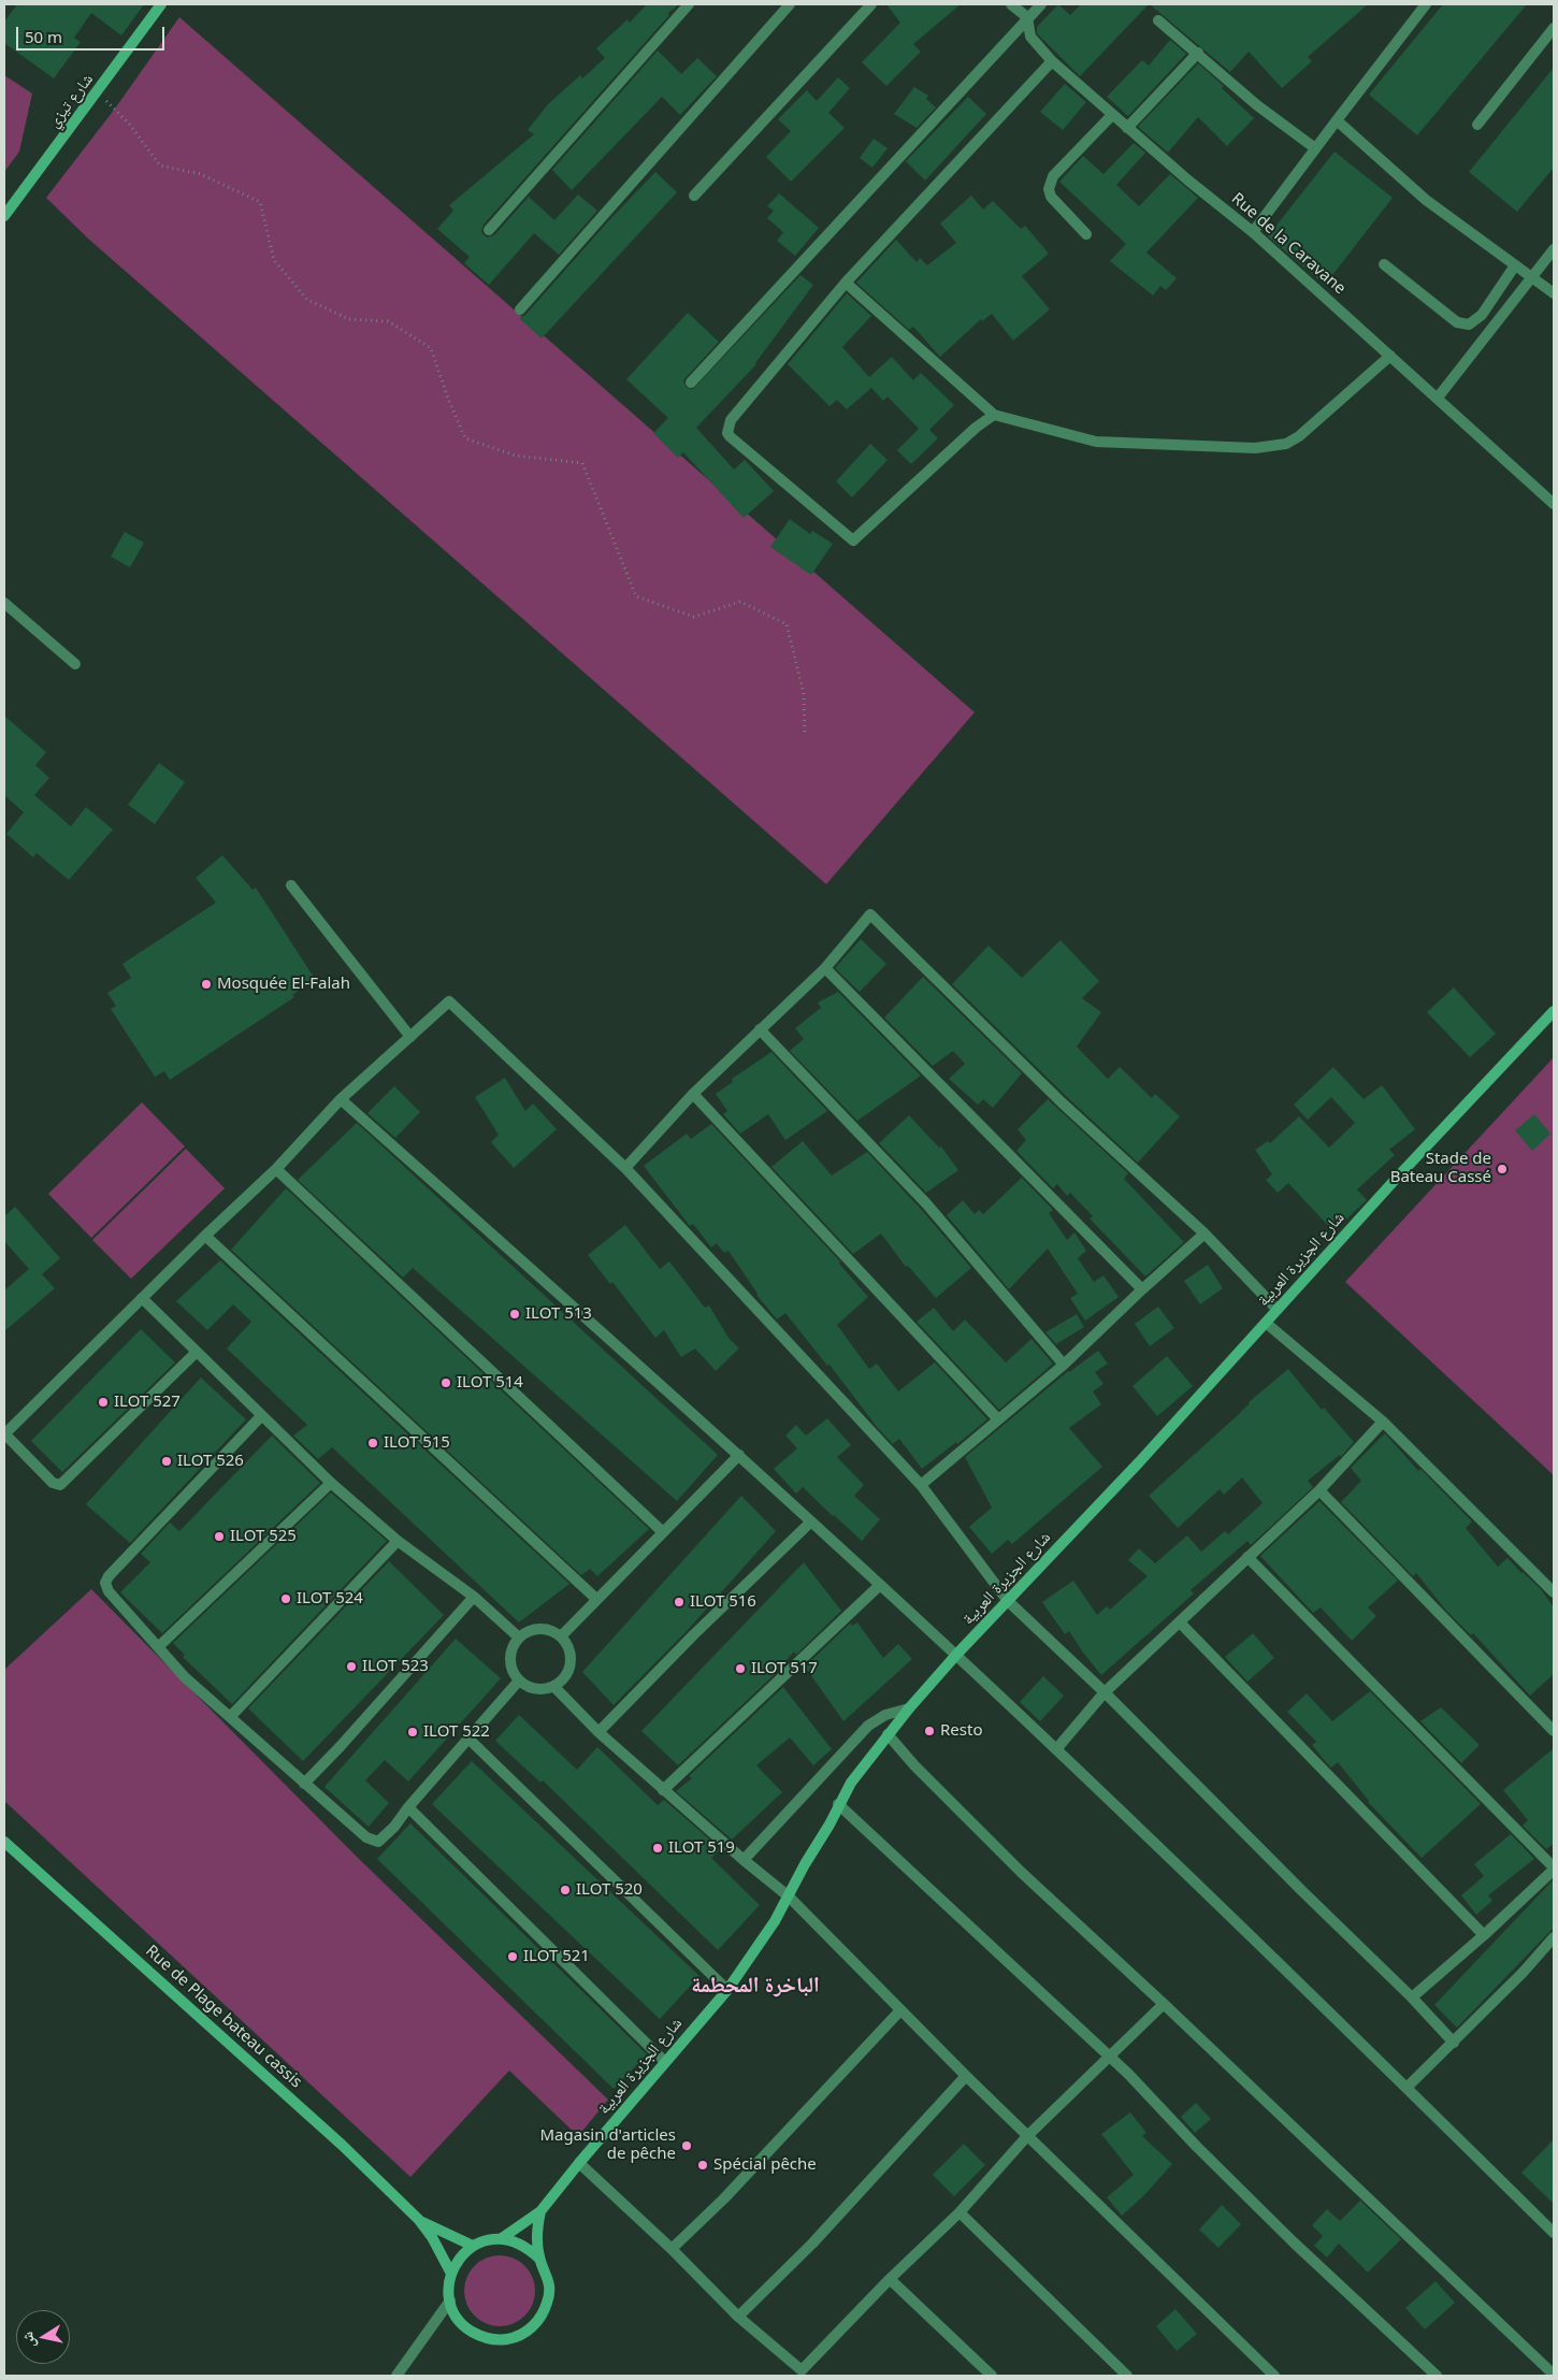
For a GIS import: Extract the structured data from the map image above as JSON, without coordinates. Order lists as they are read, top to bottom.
{
  "streets": {
    "street": [
      "شارع تيزي",
      "Rue de la Caravane",
      "شارع الجزيرة العربية",
      "Rue de Plage bateau cassis"
    ]
  },
  "districts": ["الباخرة المحطمة"],
  "places": [
    "Mosquée El-Falah",
    "Stade de Bateau Cassé",
    "ILOT 513",
    "ILOT 514",
    "ILOT 527",
    "ILOT 515",
    "ILOT 526",
    "ILOT 525",
    "ILOT 524",
    "ILOT 516",
    "ILOT 523",
    "ILOT 517",
    "Resto",
    "ILOT 522",
    "ILOT 519",
    "ILOT 520",
    "ILOT 521",
    "Magasin d'articles de pêche",
    "Spécial pêche"
  ],
  "scale_bar": "50 m",
  "north": "left"
}
